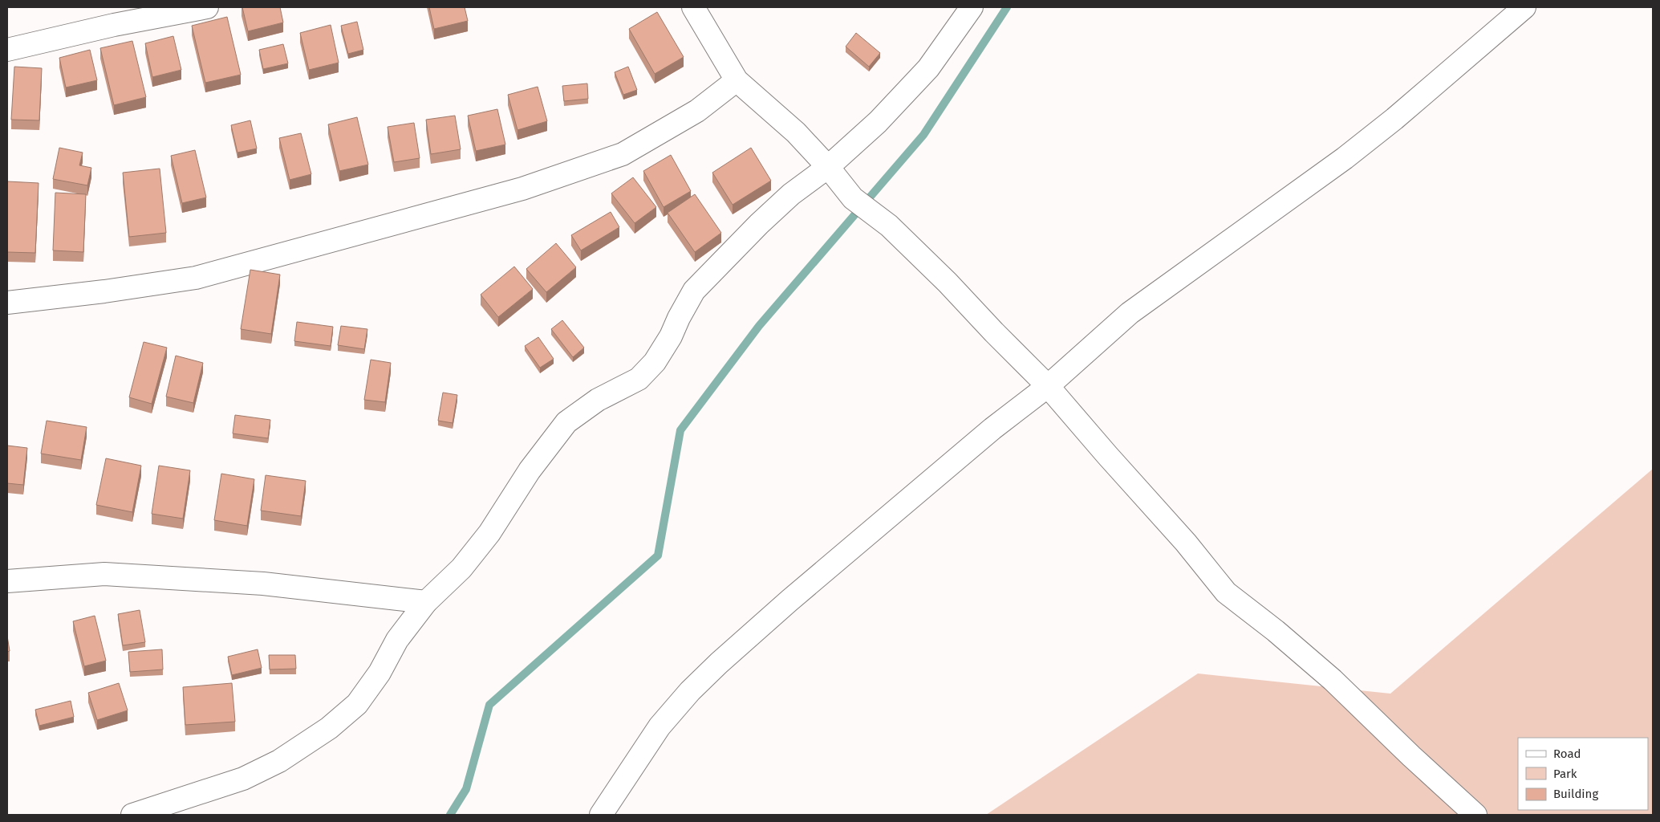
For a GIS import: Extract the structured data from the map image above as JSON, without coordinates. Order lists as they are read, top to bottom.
{
  "legend": ["Road", "Park", "Building"]
}
